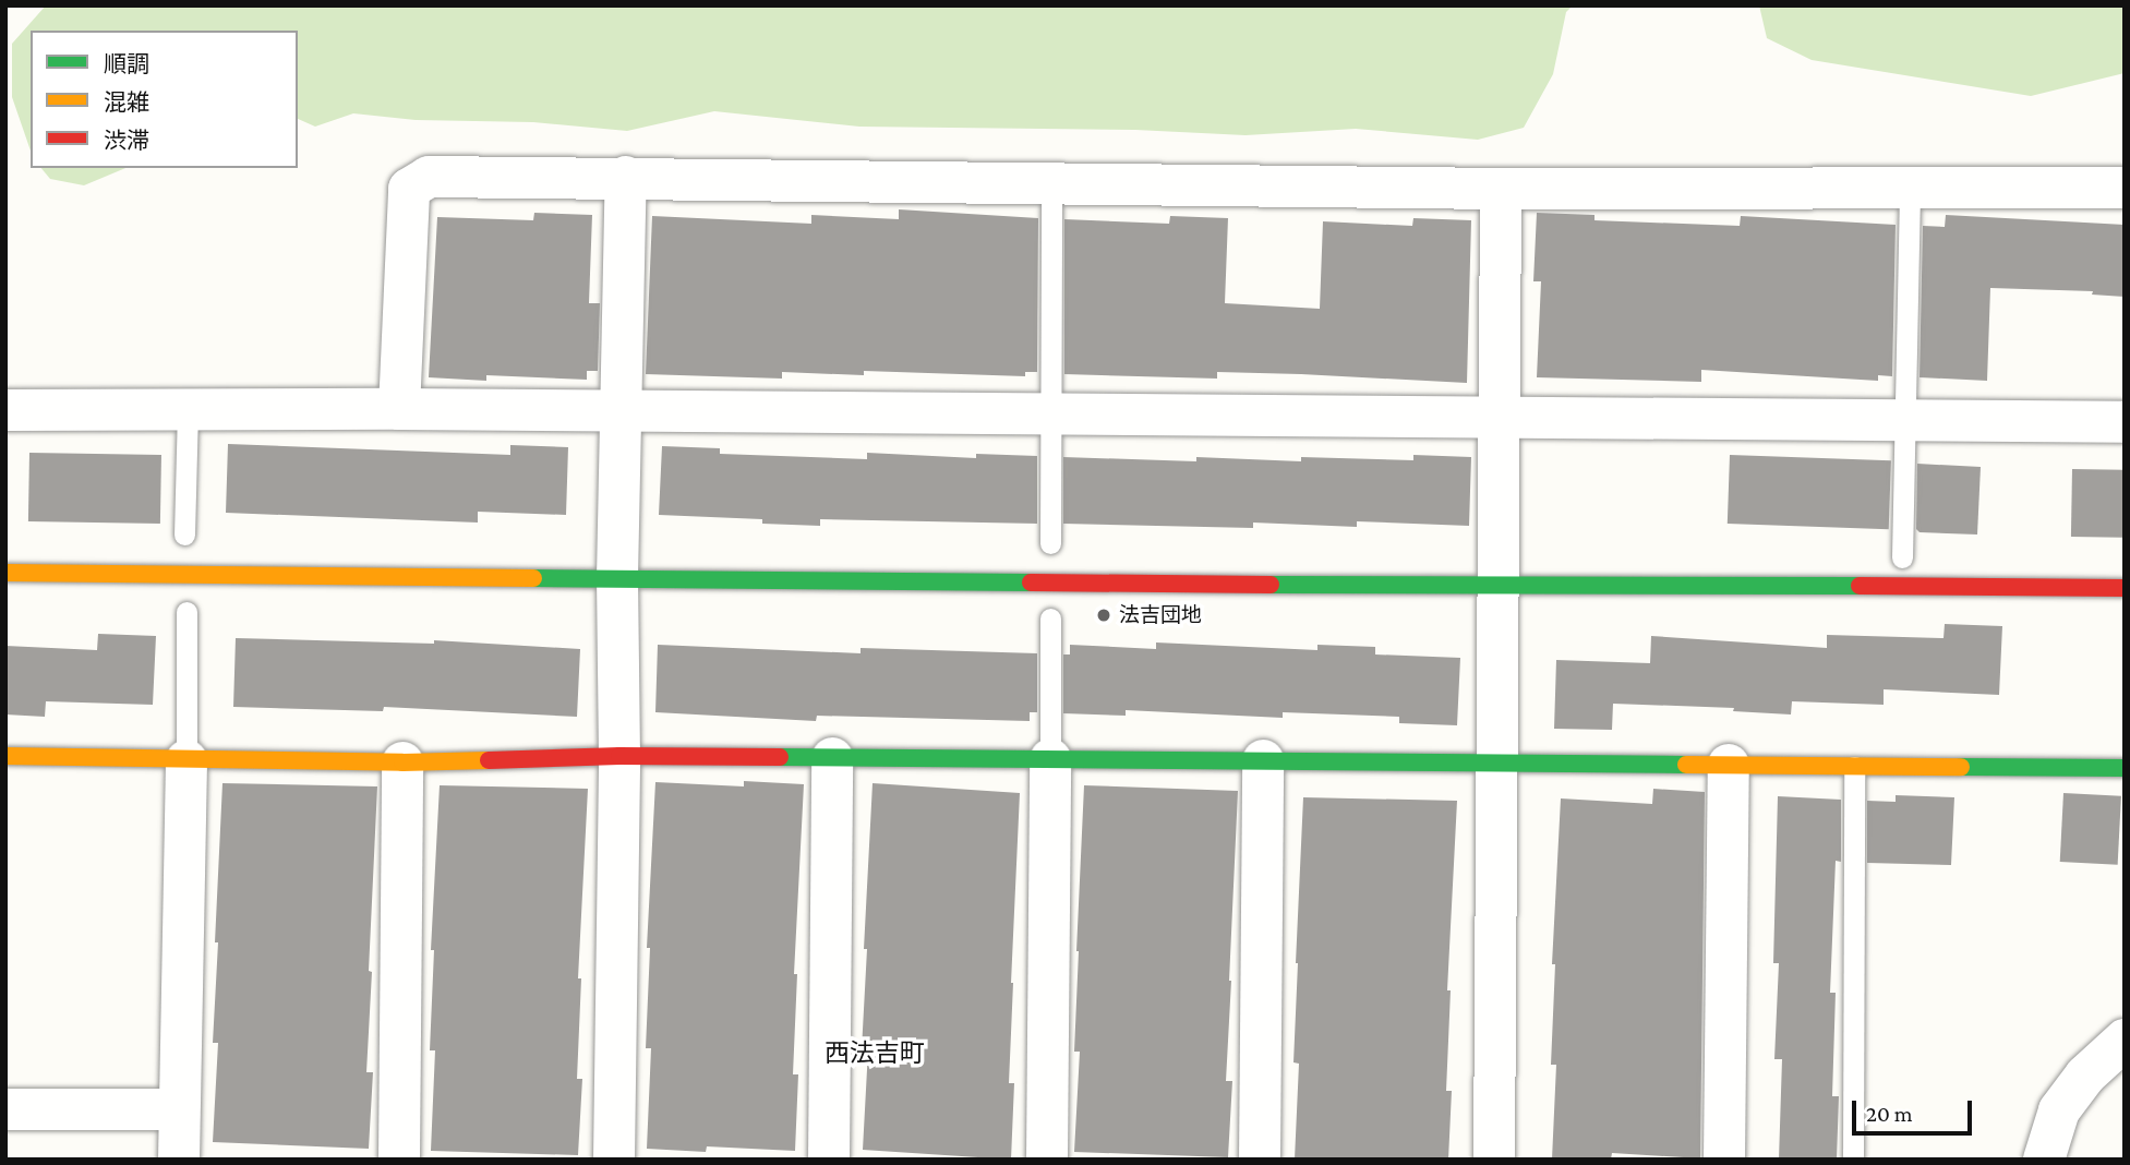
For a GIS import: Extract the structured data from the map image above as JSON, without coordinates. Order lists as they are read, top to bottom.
{
  "districts": ["西法吉町"],
  "places": ["法吉団地"],
  "legend": ["順調", "混雑", "渋滞"],
  "scale_bar": "20 m"
}
